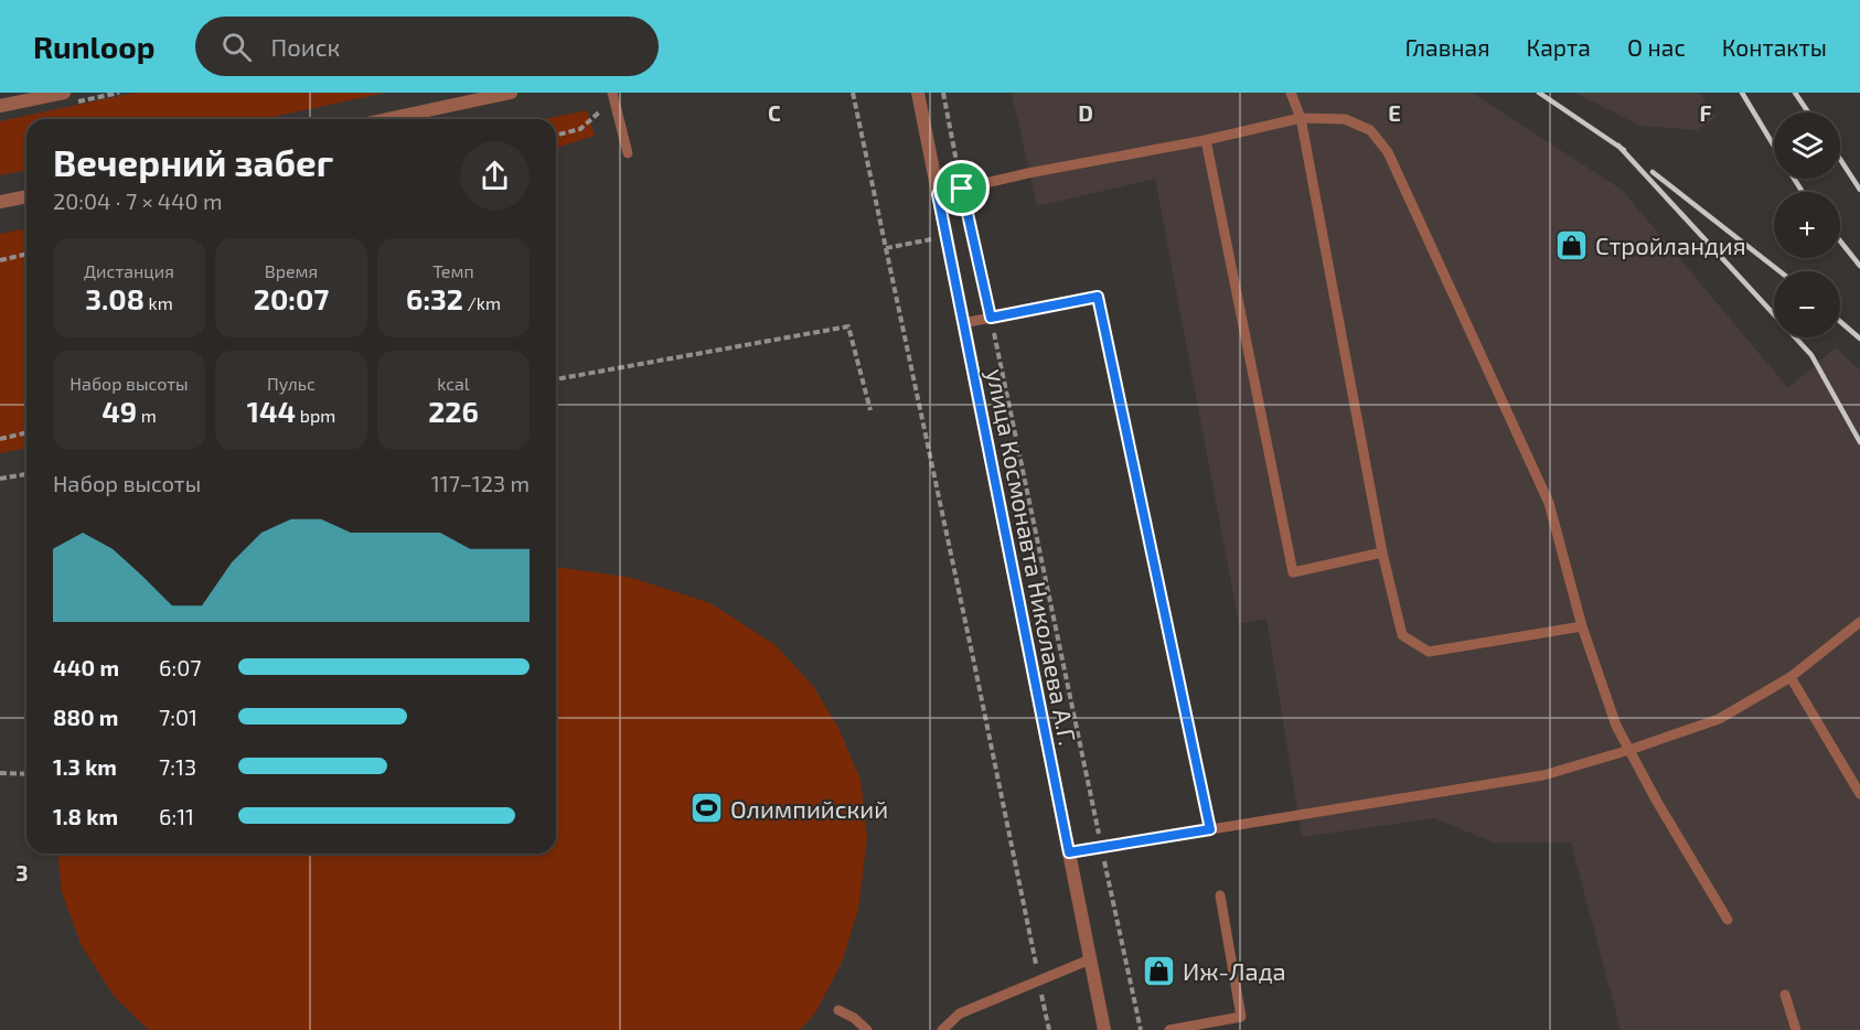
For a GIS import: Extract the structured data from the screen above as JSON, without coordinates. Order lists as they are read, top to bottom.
{
  "streets": {
    "street": ["улица Космонавта Николаева А.Г."]
  },
  "places": {
    "shop": ["Стройландия", "Иж-Лада"],
    "sports": ["Олимпийский"]
  },
  "page": {
    "header": "Runloop",
    "search": "Поиск",
    "nav": [
      "Главная",
      "Карта",
      "О нас",
      "Контакты"
    ],
    "map_buttons": ["+", "−"],
    "heading": ["Вечерний забег", "20:04 · 7 × 440 m"],
    "stats": [
      ["Дистанция", "3.08 km"],
      ["Время", "20:07"],
      ["Темп", "6:32 /km"],
      ["Набор высоты", "49 m"],
      ["Пульс", "144 bpm"],
      ["kcal", "226"]
    ],
    "chart": ["Набор высоты", "117–123 m"],
    "list": [
      {
        "name": "440 m",
        "note": "6:07"
      },
      {
        "name": "880 m",
        "note": "7:01"
      },
      {
        "name": "1.3 km",
        "note": "7:13"
      },
      {
        "name": "1.8 km",
        "note": "6:11"
      }
    ]
  },
  "grid": {
    "columns": [
      "C",
      "D",
      "E",
      "F"
    ],
    "rows": ["3"]
  }
}
